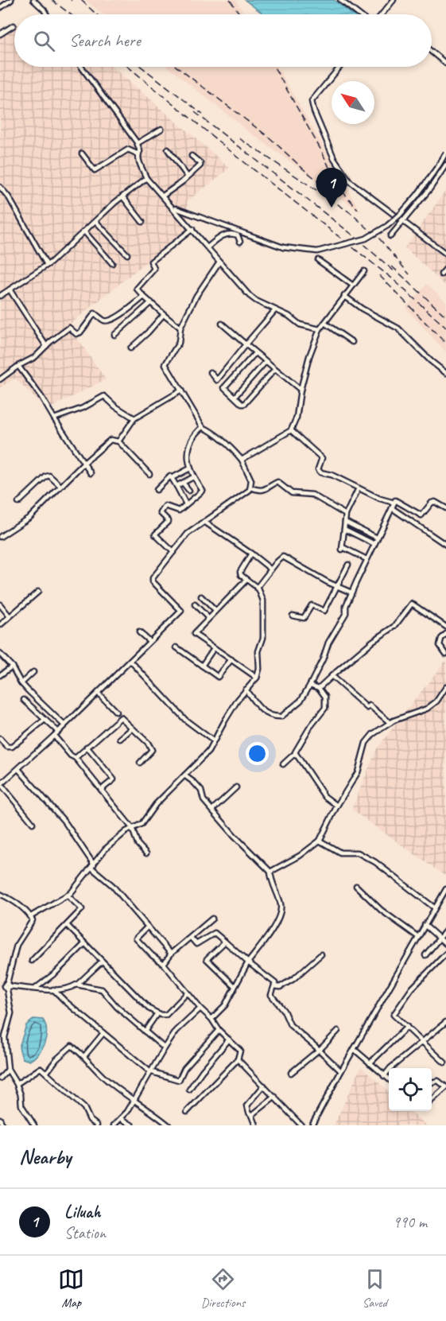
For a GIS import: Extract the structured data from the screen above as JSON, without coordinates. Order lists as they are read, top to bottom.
{
  "north": "top left",
  "page": {
    "search": "Search here",
    "pins": "1",
    "heading": "Nearby",
    "list": [
      {
        "mark": "1",
        "name": "Liluah",
        "note": "Station",
        "value": "990 m"
      }
    ],
    "nav": ["Map", "Directions", "Saved"]
  }
}
